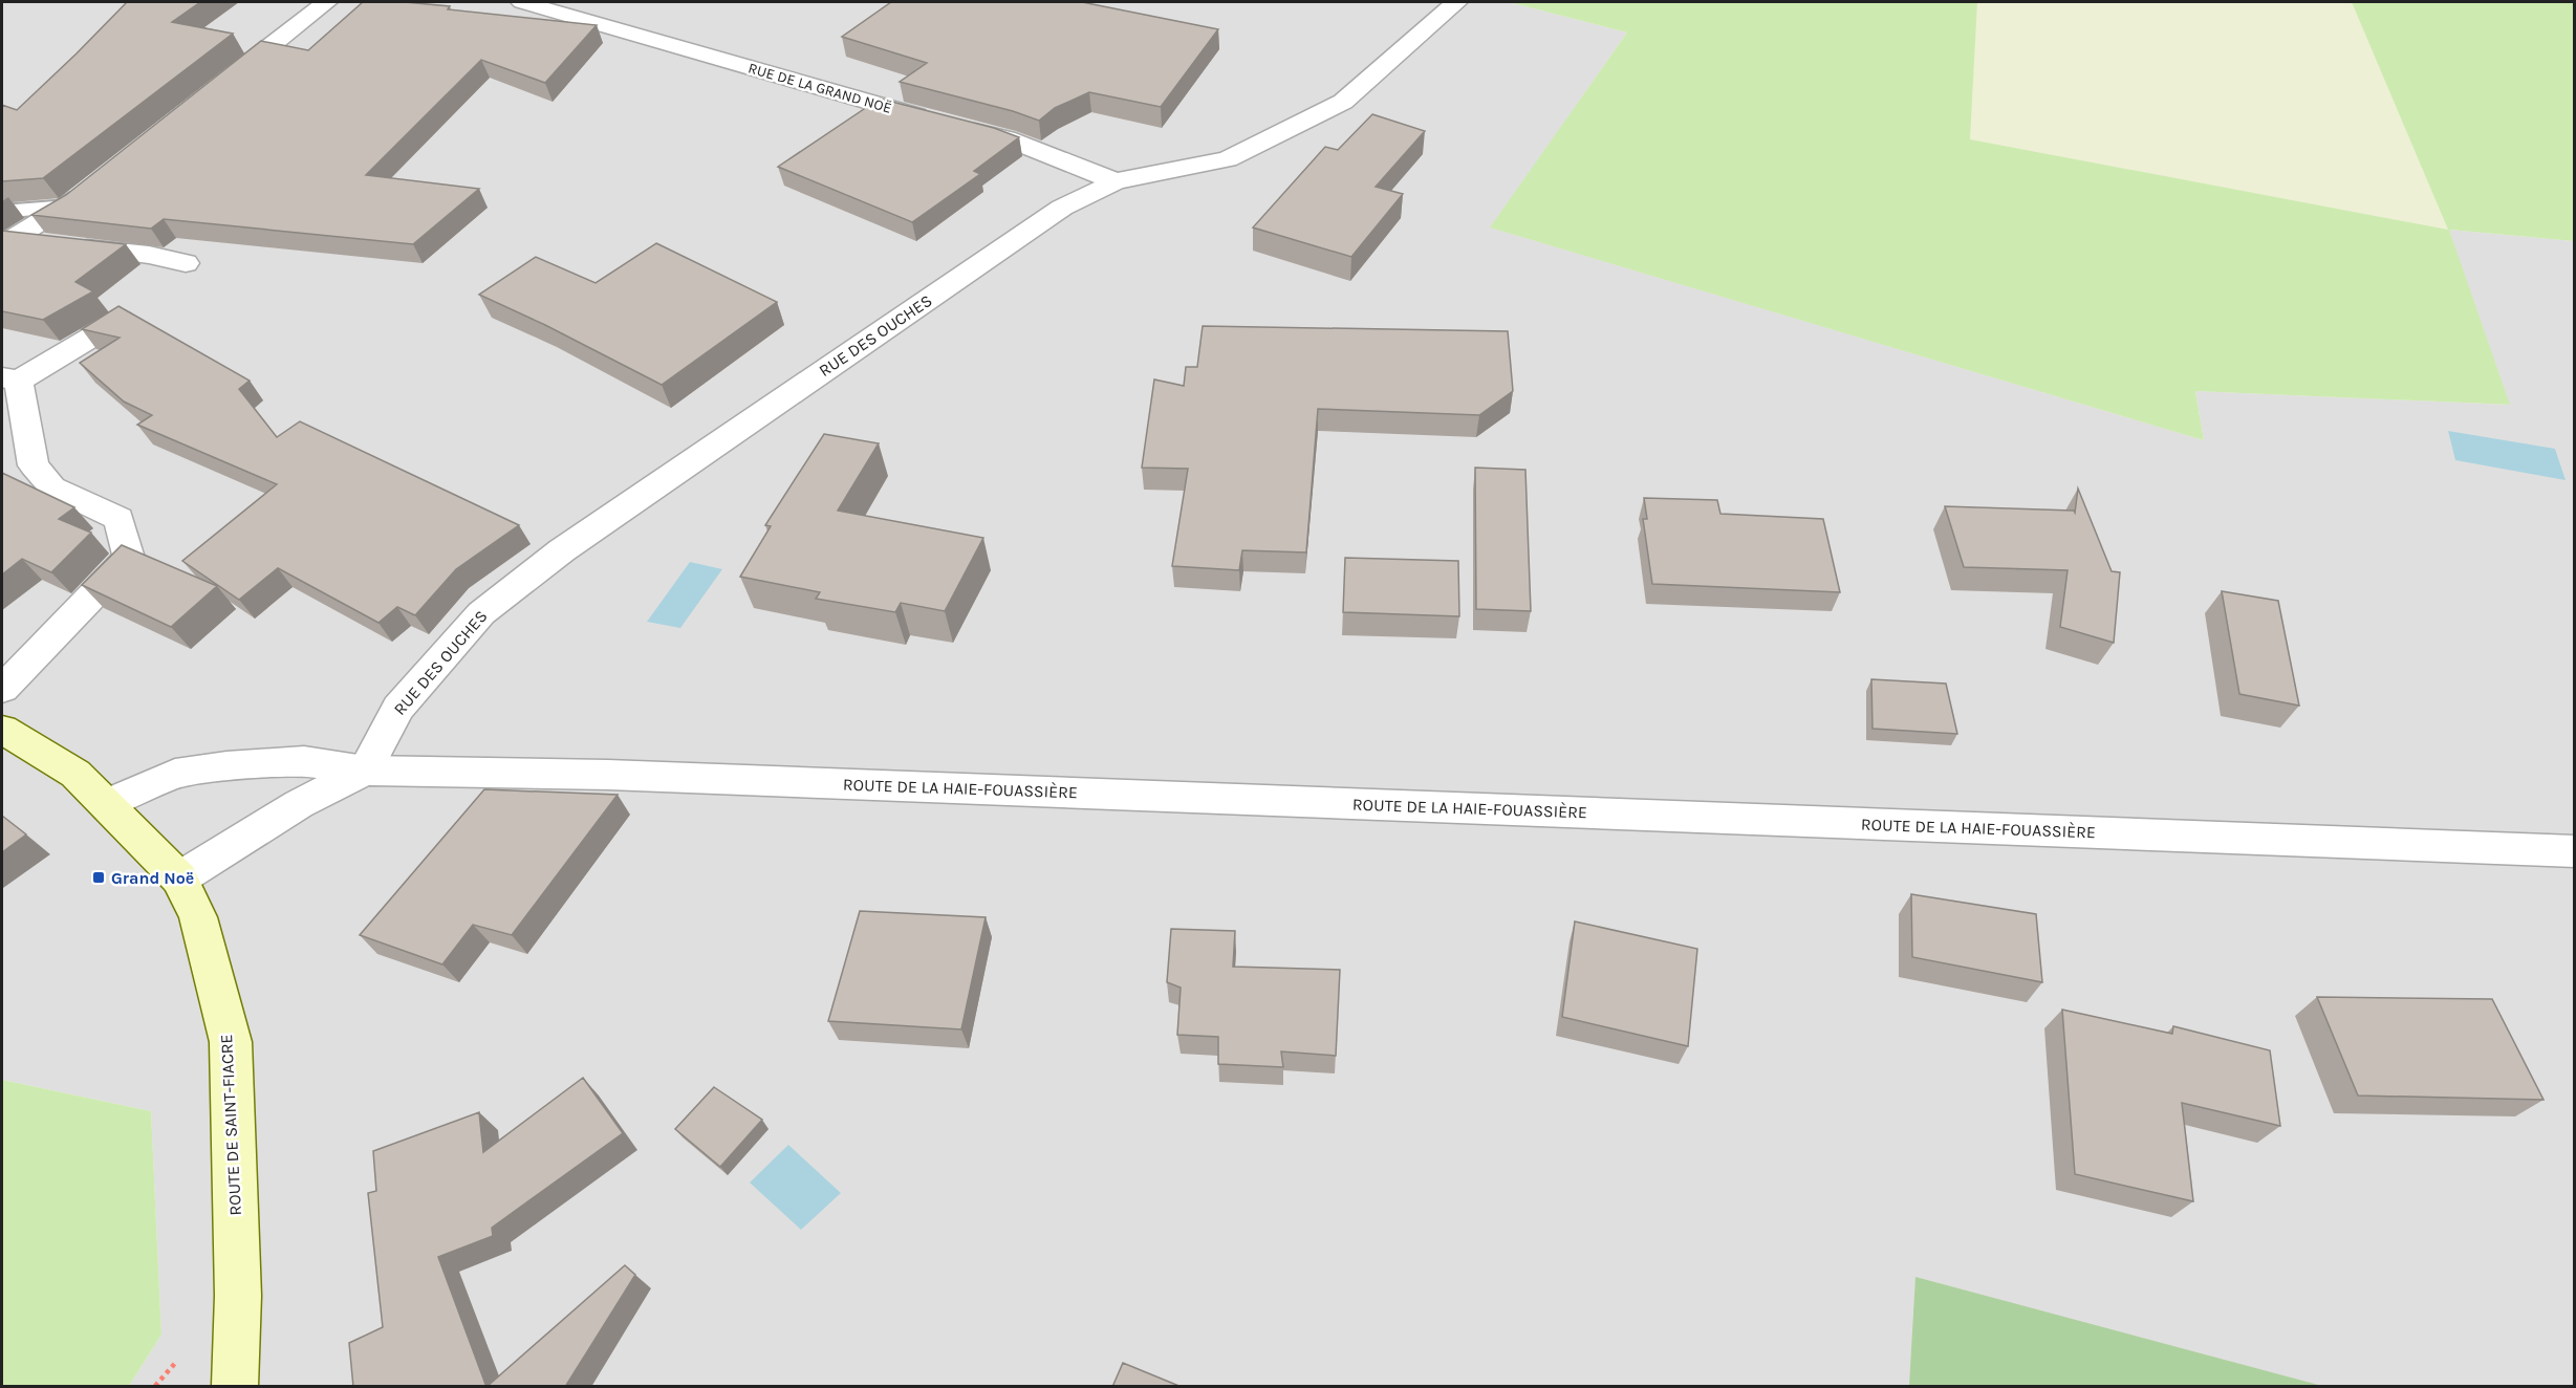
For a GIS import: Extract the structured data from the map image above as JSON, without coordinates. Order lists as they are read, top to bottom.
{
  "streets": {
    "main road": ["ROUTE DE SAINT-FIACRE"],
    "street": ["RUE DE LA GRAND NOË", "RUE DES OUCHES", "ROUTE DE LA HAIE-FOUASSIÈRE"]
  },
  "crossings": [
    ["RUE DE LA GRAND NOË", "RUE DES OUCHES"],
    ["RUE DES OUCHES", "ROUTE DE LA HAIE-FOUASSIÈRE"],
    ["ROUTE DE LA HAIE-FOUASSIÈRE", "ROUTE DE SAINT-FIACRE"]
  ],
  "places": {
    "transit": ["Grand Noë"]
  }
}
